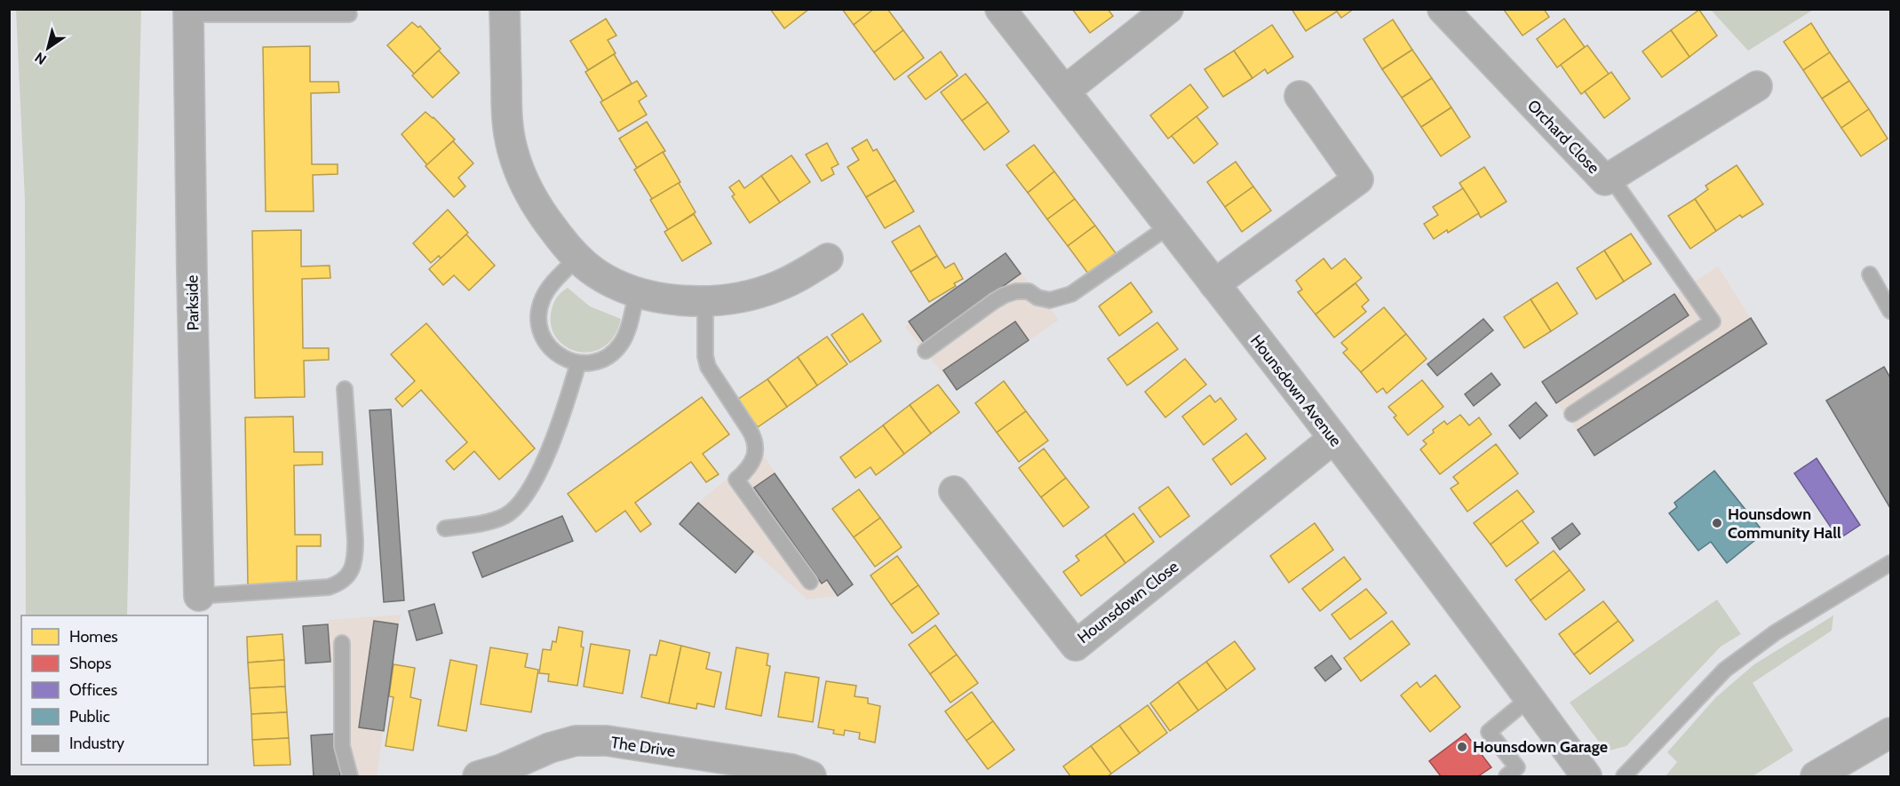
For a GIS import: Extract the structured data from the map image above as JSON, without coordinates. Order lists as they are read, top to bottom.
{
  "streets": {
    "street": [
      "Orchard Close",
      "Parkside",
      "Hounsdown Avenue",
      "Hounsdown Close",
      "The Drive"
    ]
  },
  "crossings": [
    ["Hounsdown Avenue", "Hounsdown Close"]
  ],
  "places": ["Hounsdown Community Hall", "Hounsdown Garage"],
  "legend": [
    "Homes",
    "Shops",
    "Offices",
    "Public",
    "Industry"
  ],
  "north": "bottom left"
}
